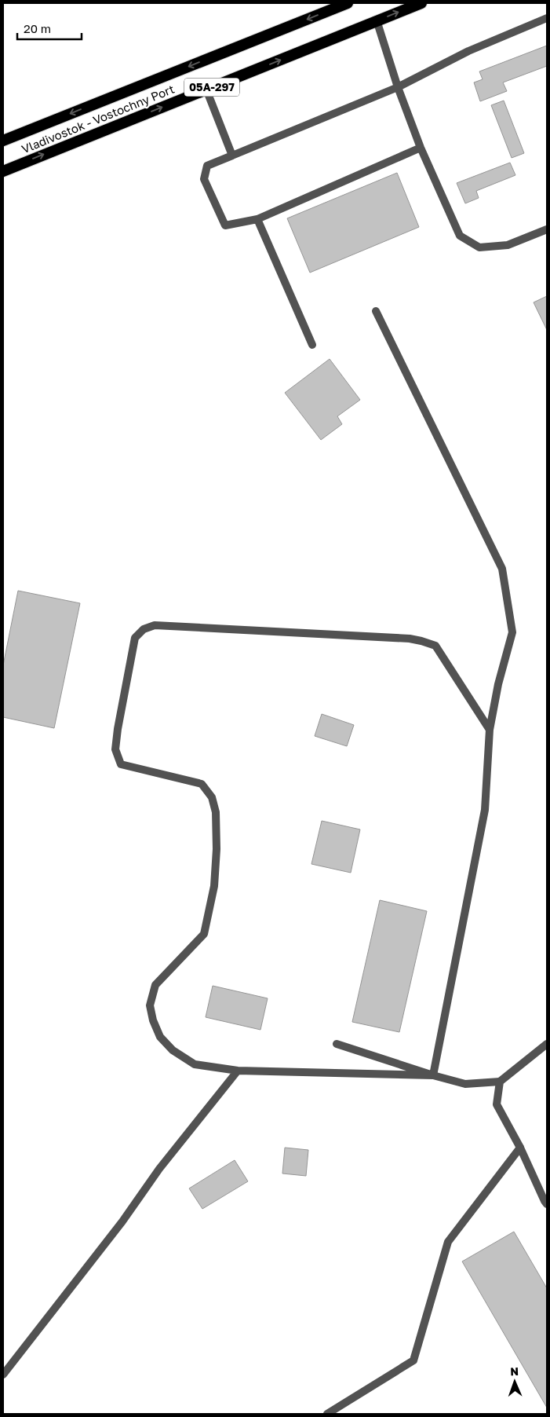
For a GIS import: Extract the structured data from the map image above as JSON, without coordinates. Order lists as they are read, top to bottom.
{
  "streets": {
    "highway": ["05А-297", "Vladivostok - Vostochny Port"]
  },
  "scale_bar": "20 m",
  "north": "top"
}
